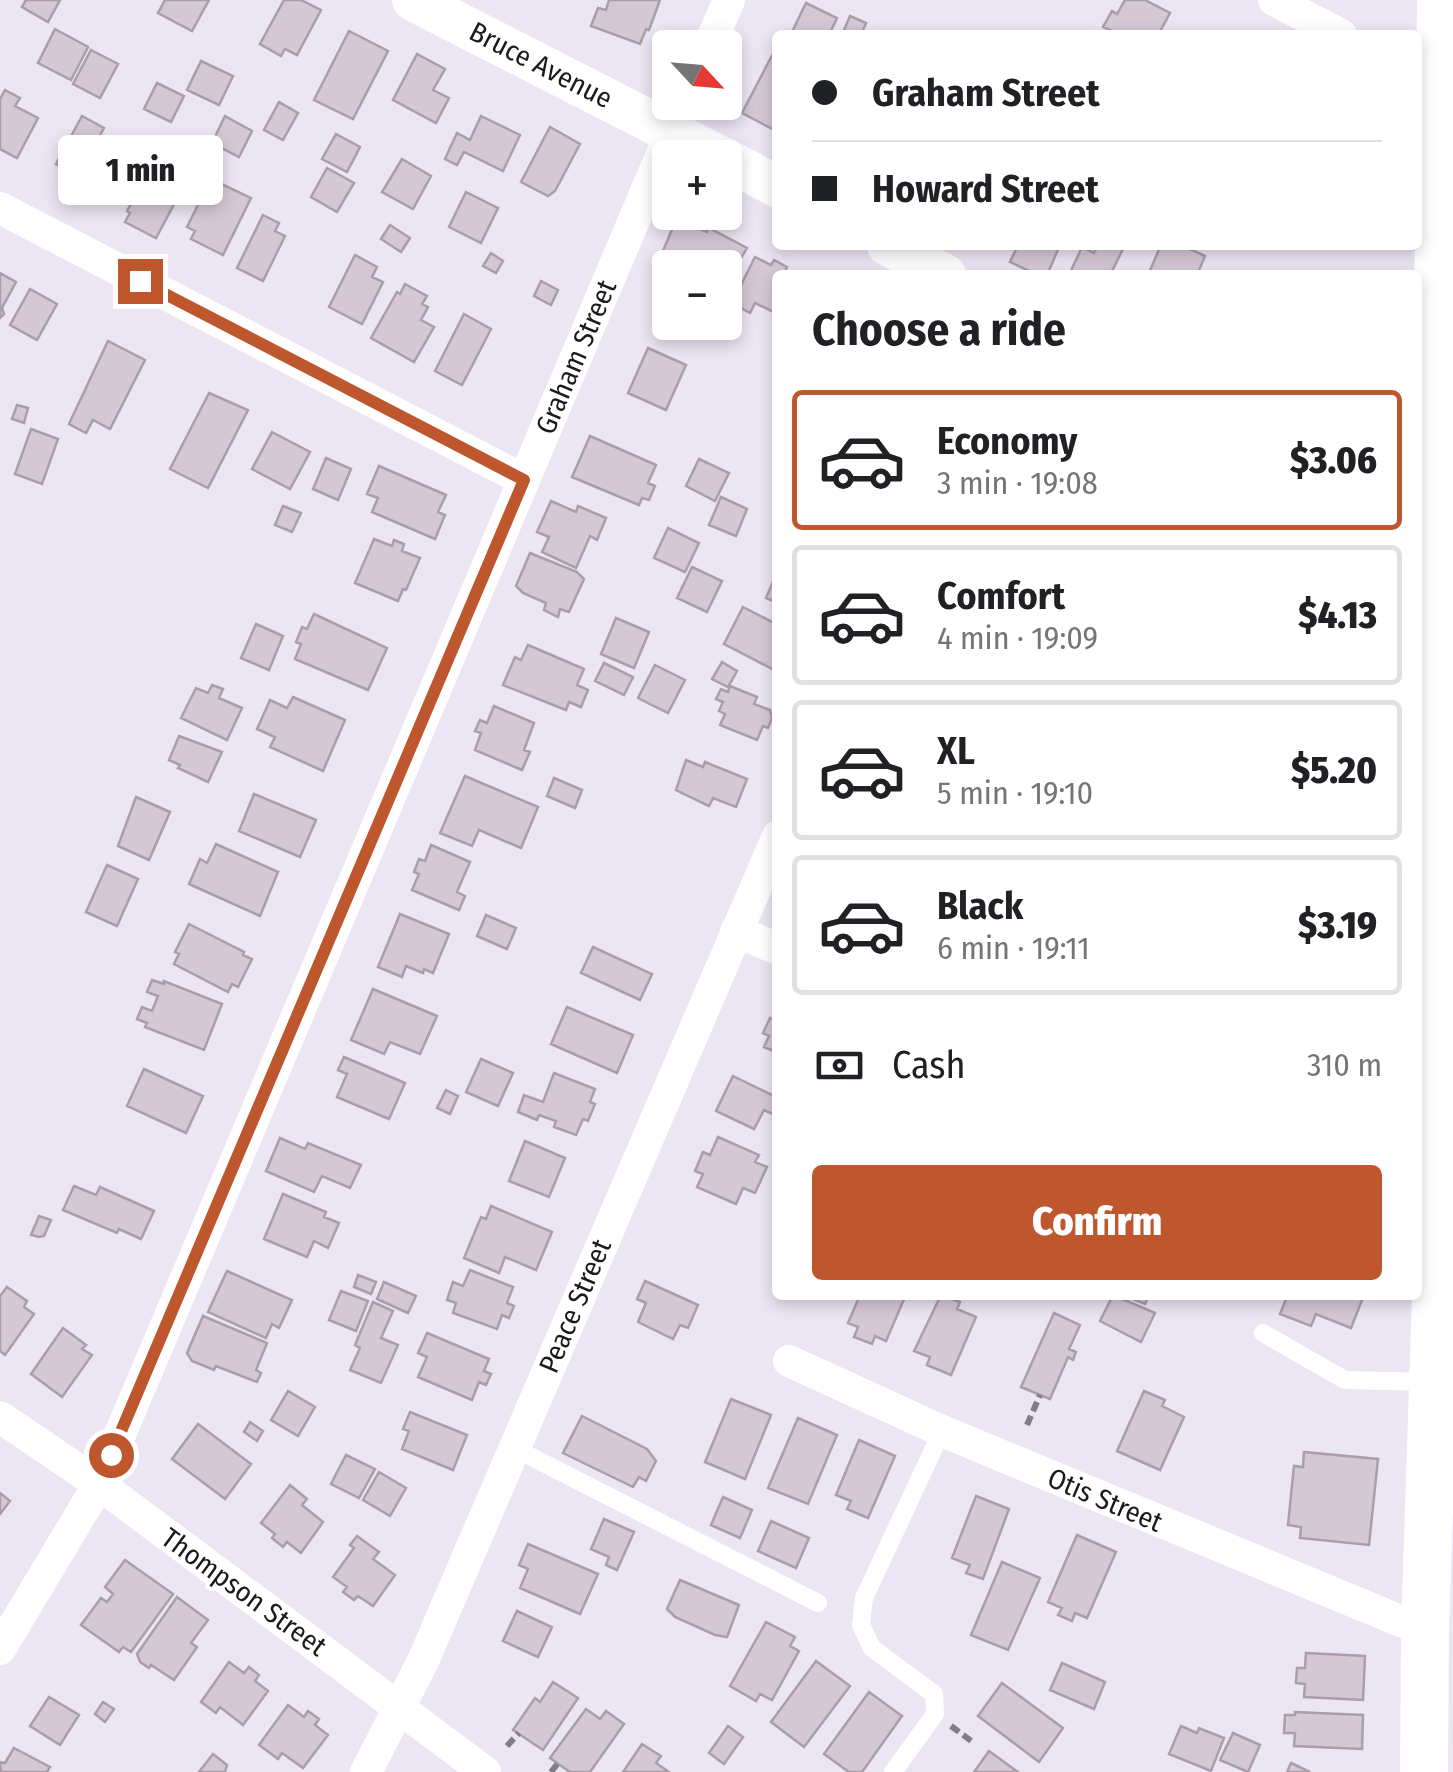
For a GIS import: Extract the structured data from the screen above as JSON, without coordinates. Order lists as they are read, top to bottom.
{
  "streets": {
    "street": [
      "Bruce Avenue",
      "Graham Street",
      "Peace Street",
      "Otis Street",
      "Thompson Street"
    ]
  },
  "crossings": [
    ["Graham Street", "Thompson Street"],
    ["Peace Street", "Thompson Street"]
  ],
  "north": "bottom right",
  "page": {
    "map_buttons": ["+", "−"],
    "banner": ["Graham Street", "Howard Street"],
    "bubble": "1 min",
    "heading": "Choose a ride",
    "list": [
      {
        "name": "Economy",
        "note": "3 min · 19:08",
        "value": "$3.06"
      },
      {
        "name": "Comfort",
        "note": "4 min · 19:09",
        "value": "$4.13"
      },
      {
        "name": "XL",
        "note": "5 min · 19:10",
        "value": "$5.20"
      },
      {
        "name": "Black",
        "note": "6 min · 19:11",
        "value": "$3.19"
      }
    ],
    "pay": ["Cash", "310 m"],
    "buttons": "Confirm"
  }
}
